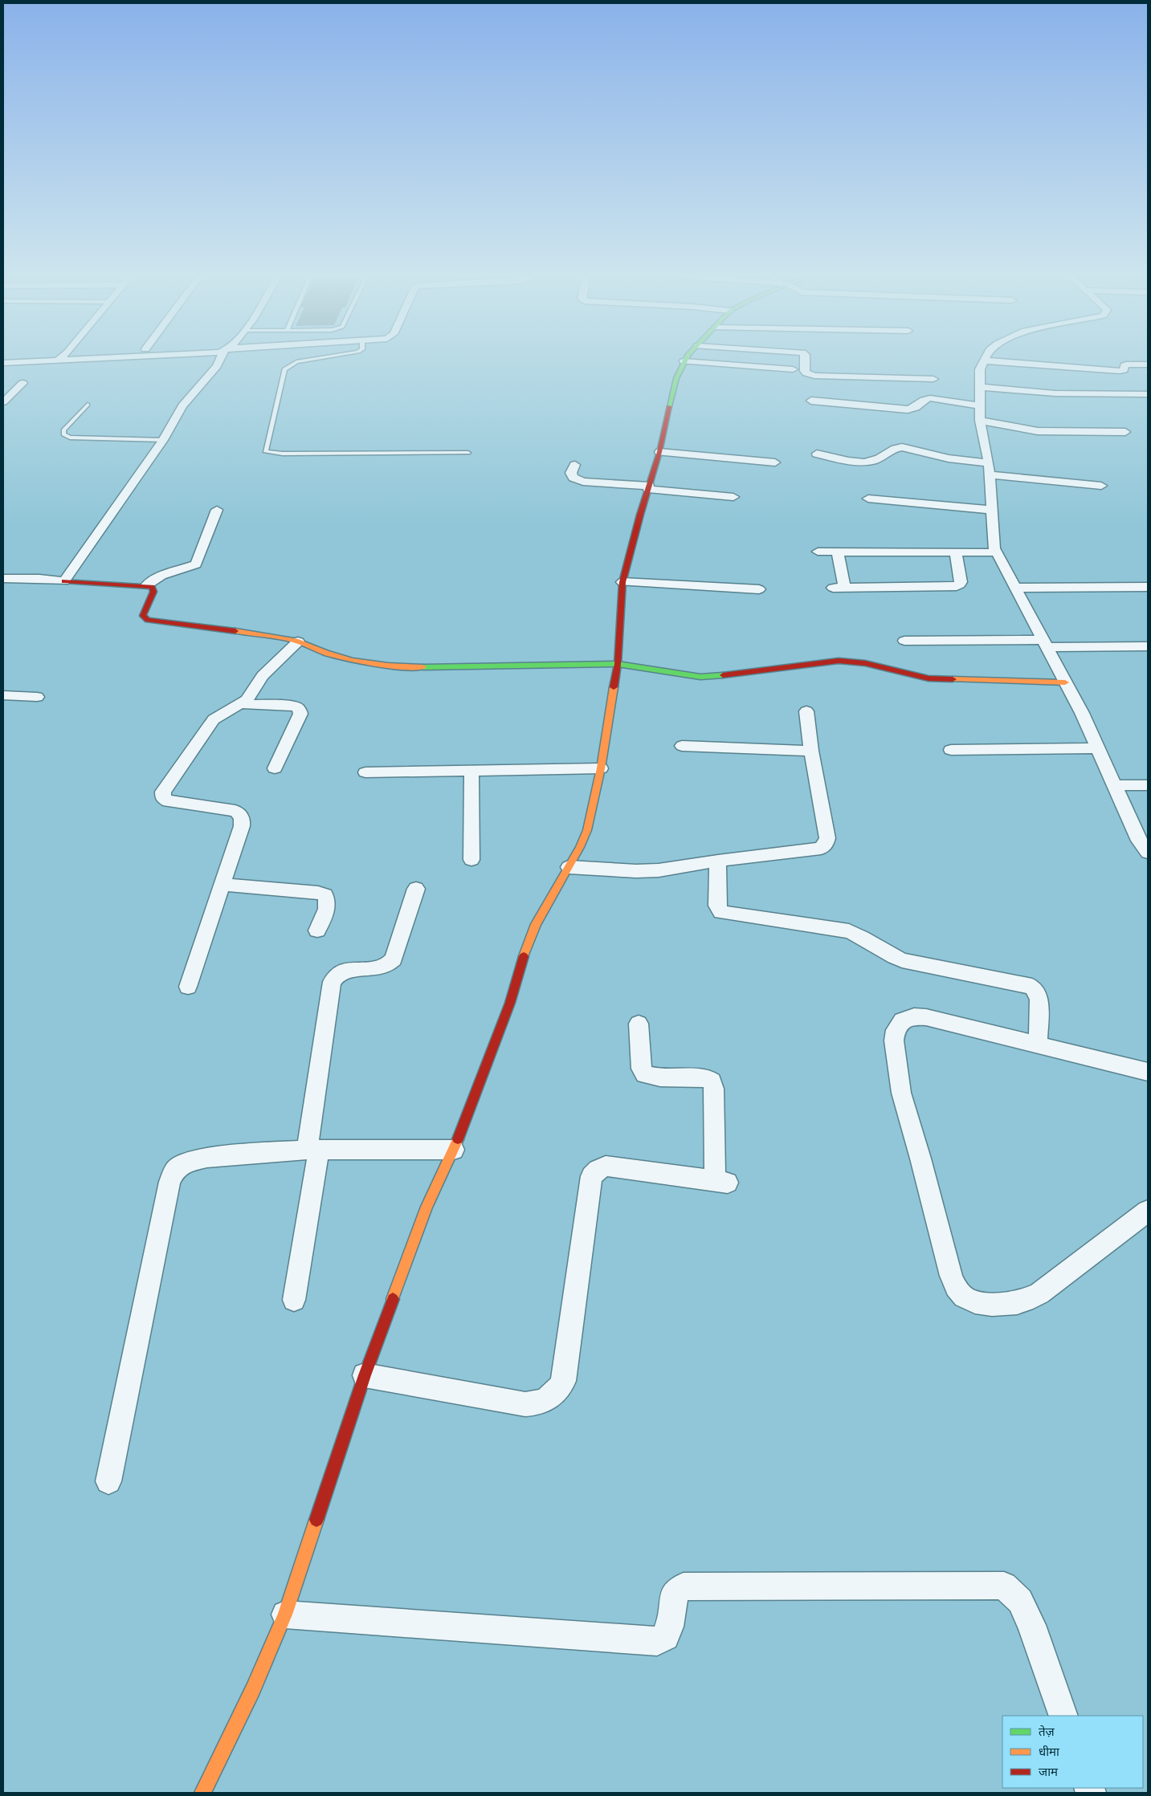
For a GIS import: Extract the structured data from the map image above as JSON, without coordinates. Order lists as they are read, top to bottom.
{
  "legend": ["तेज़", "धीमा", "जाम"]
}
